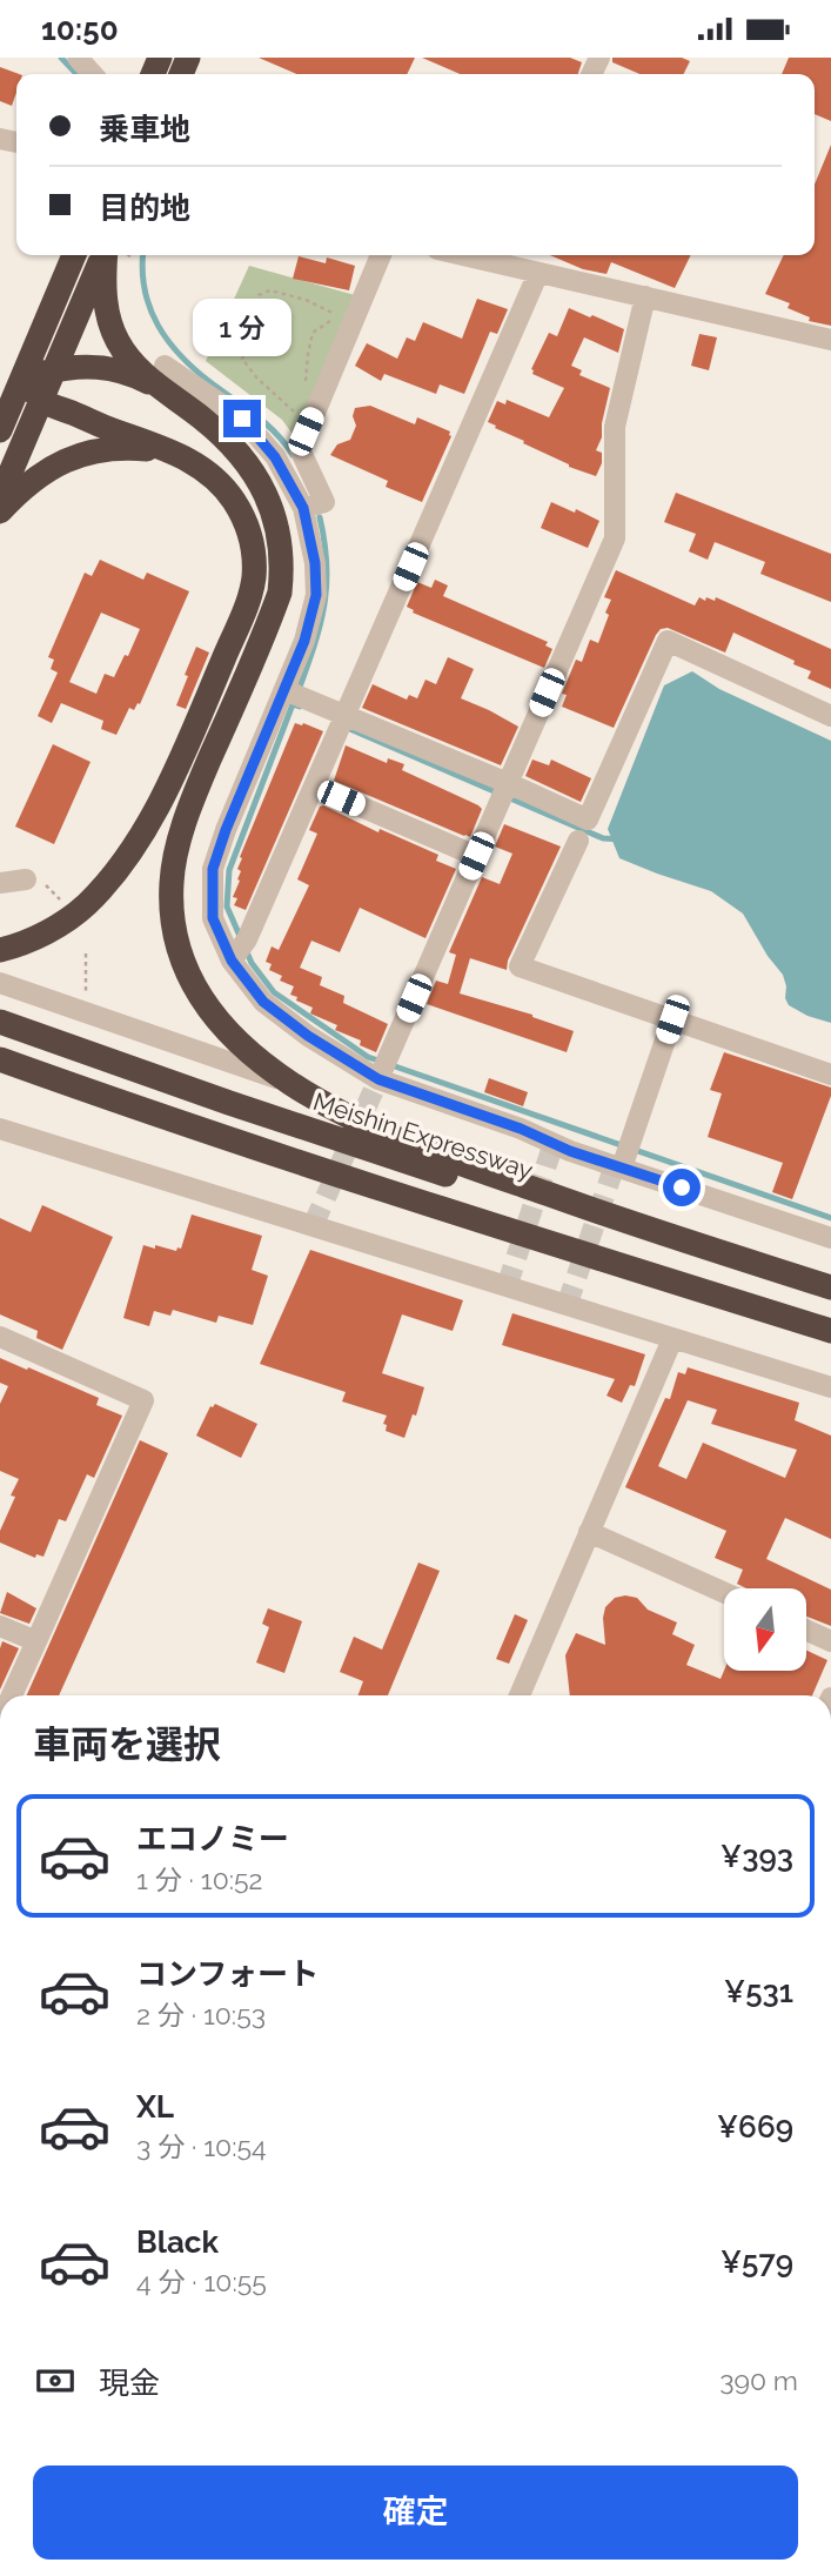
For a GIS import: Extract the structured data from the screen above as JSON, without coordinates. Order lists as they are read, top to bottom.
{
  "streets": {
    "highway": ["Meishin Expressway"]
  },
  "north": "bottom",
  "page": {
    "status": "10:50",
    "banner": ["乗車地", "目的地"],
    "bubble": "1 分",
    "heading": "車両を選択",
    "list": [
      {
        "name": "エコノミー",
        "note": "1 分 · 10:52",
        "value": "¥393"
      },
      {
        "name": "コンフォート",
        "note": "2 分 · 10:53",
        "value": "¥531"
      },
      {
        "name": "XL",
        "note": "3 分 · 10:54",
        "value": "¥669"
      },
      {
        "name": "Black",
        "note": "4 分 · 10:55",
        "value": "¥579"
      }
    ],
    "pay": ["現金", "390 m"],
    "buttons": "確定"
  }
}
